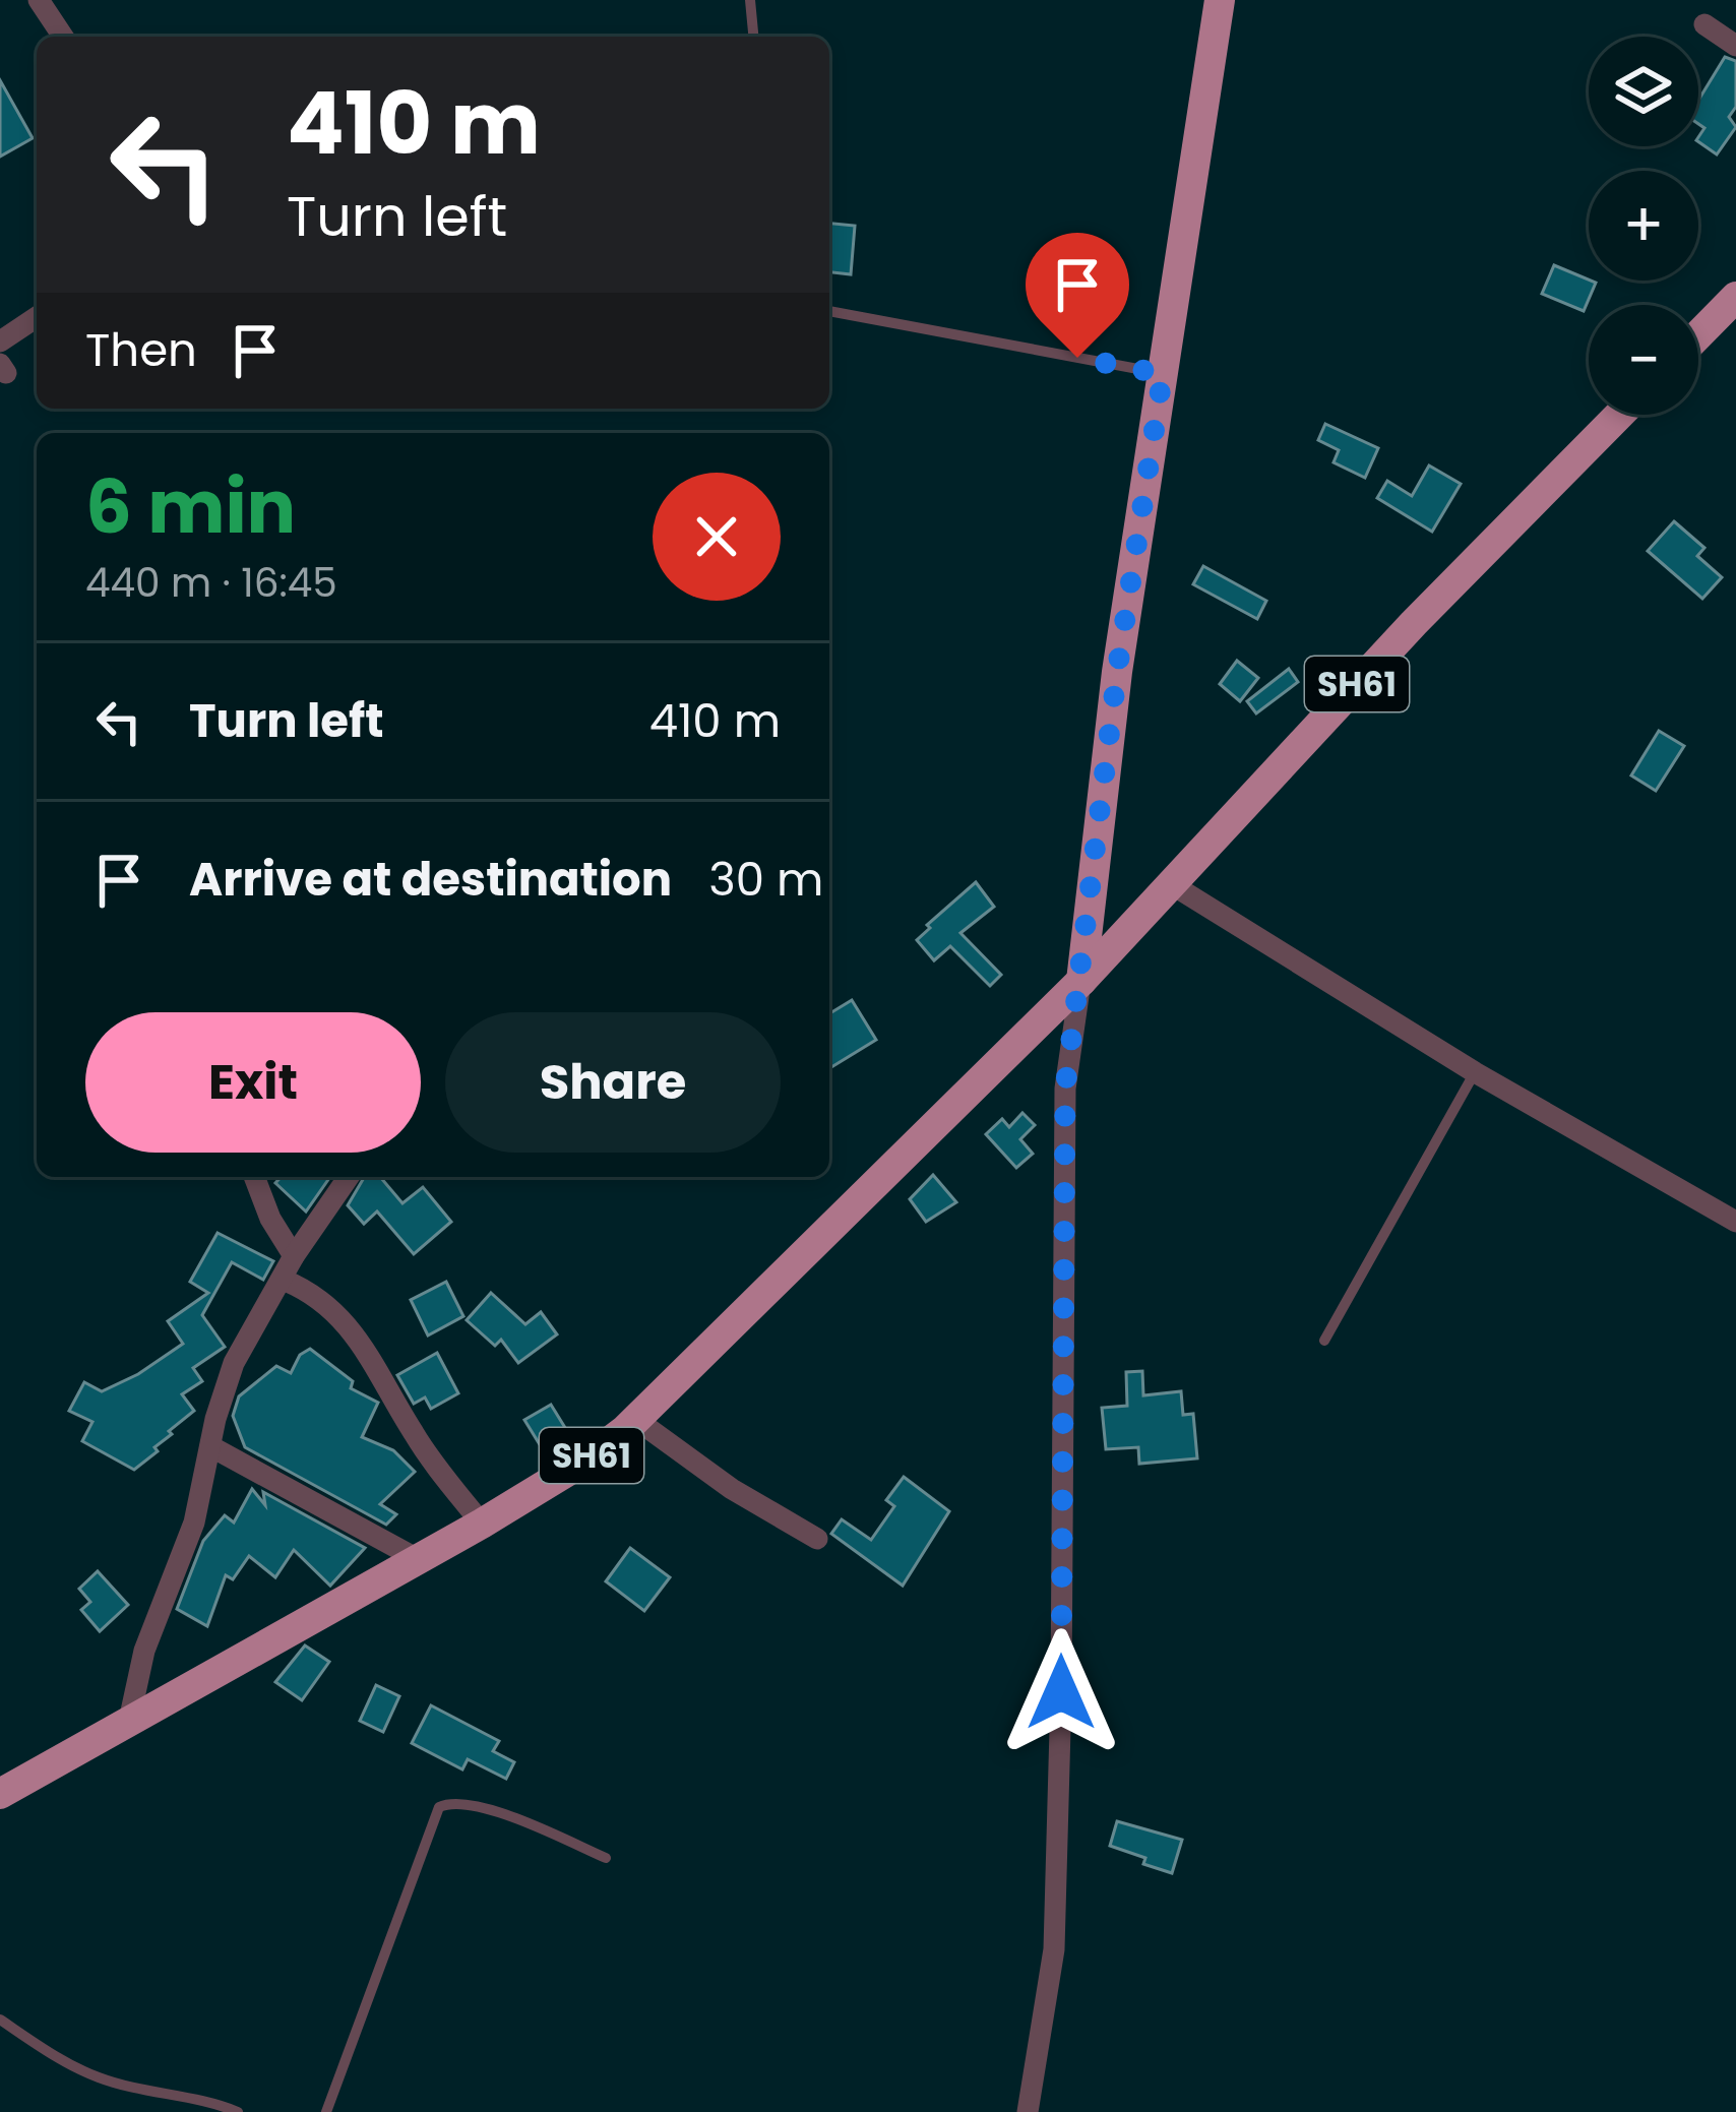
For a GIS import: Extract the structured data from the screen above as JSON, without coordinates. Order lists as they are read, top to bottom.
{
  "streets": {
    "main road": ["SH61"]
  },
  "page": {
    "map_buttons": ["+", "−"],
    "turn": ["410 m", "Turn left"],
    "then": "Then",
    "heading": ["6 min", "440 m · 16:45"],
    "list": [
      {
        "name": "Turn left",
        "value": "410 m"
      },
      {
        "name": "Arrive at destination",
        "value": "30 m"
      }
    ],
    "buttons": ["Exit", "Share"]
  }
}
